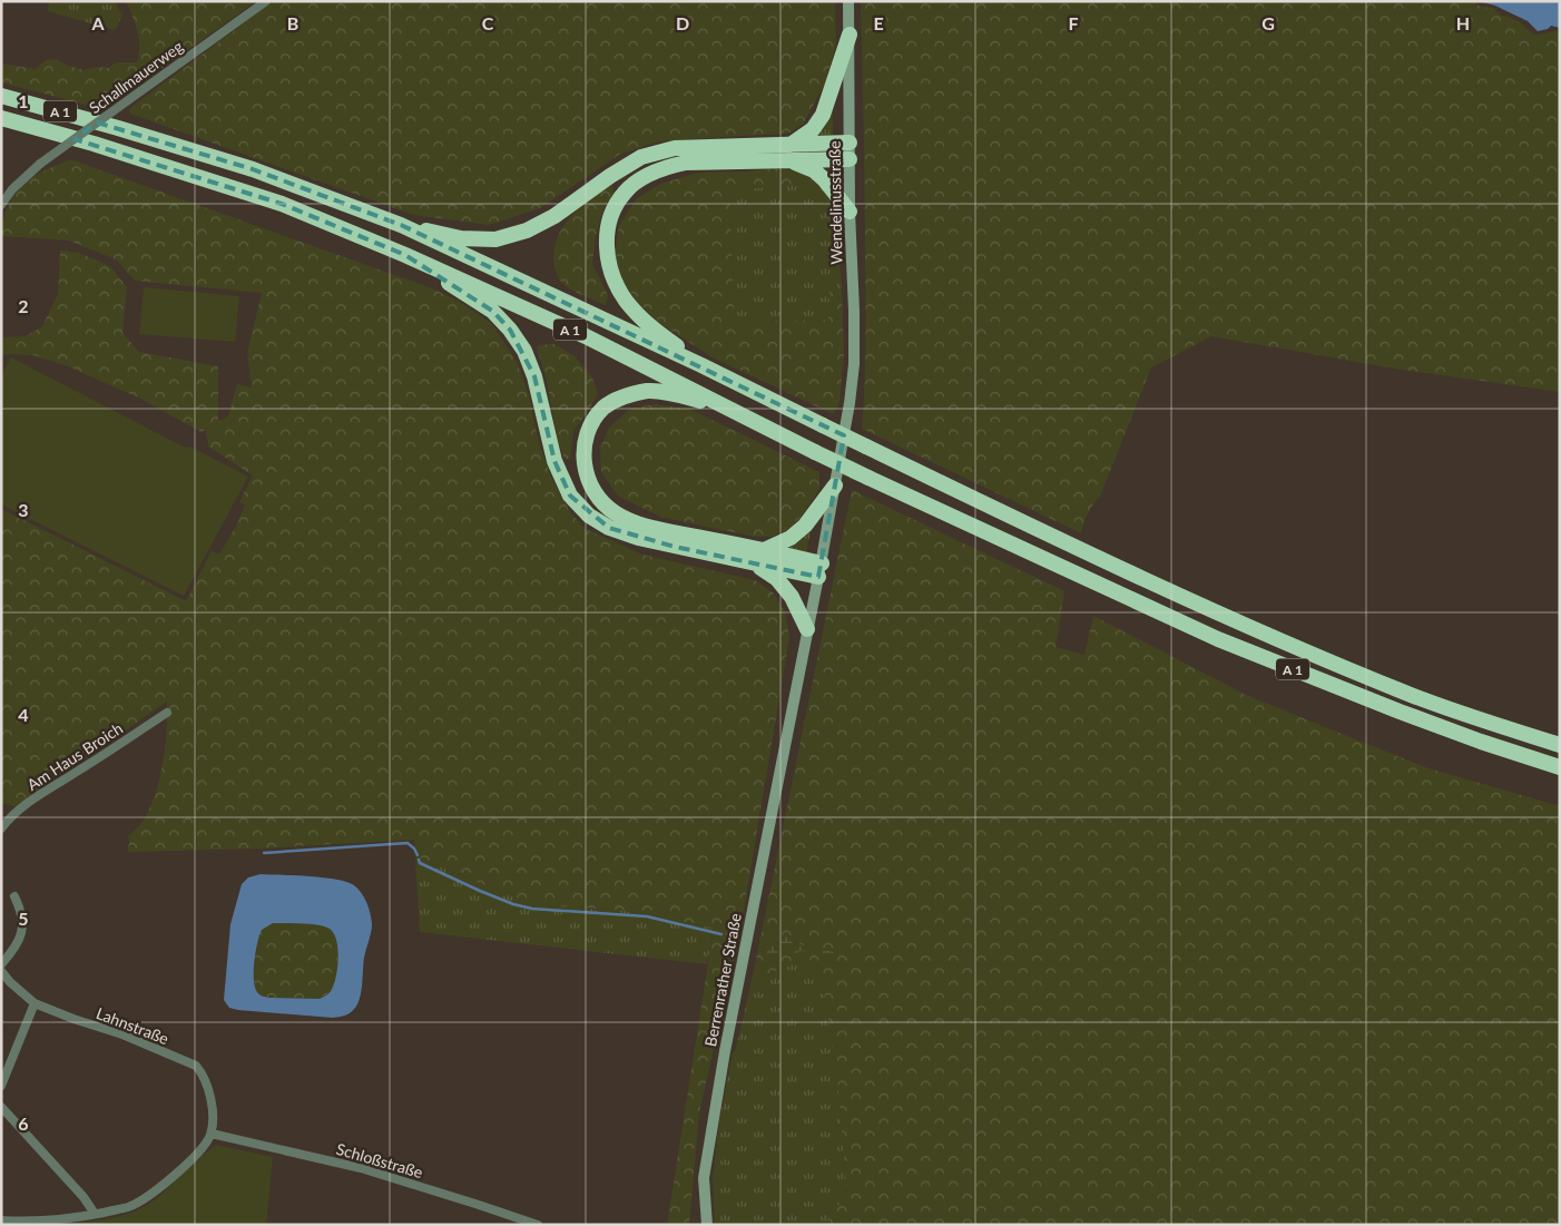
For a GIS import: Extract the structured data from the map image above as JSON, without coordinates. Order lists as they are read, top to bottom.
{
  "streets": {
    "highway": ["A 1"],
    "main road": ["Wendelinusstraße", "Berrenrather Straße"],
    "street": [
      "Schallmauerweg",
      "Am Haus Broich",
      "Lahnstraße",
      "Schloßstraße"
    ]
  },
  "crossings": [
    ["Wendelinusstraße", "Berrenrather Straße"],
    ["Lahnstraße", "Schloßstraße"]
  ],
  "grid": {
    "columns": [
      "A",
      "B",
      "C",
      "D",
      "E",
      "F",
      "G",
      "H"
    ],
    "rows": [
      "1",
      "2",
      "3",
      "4",
      "5",
      "6"
    ]
  }
}
